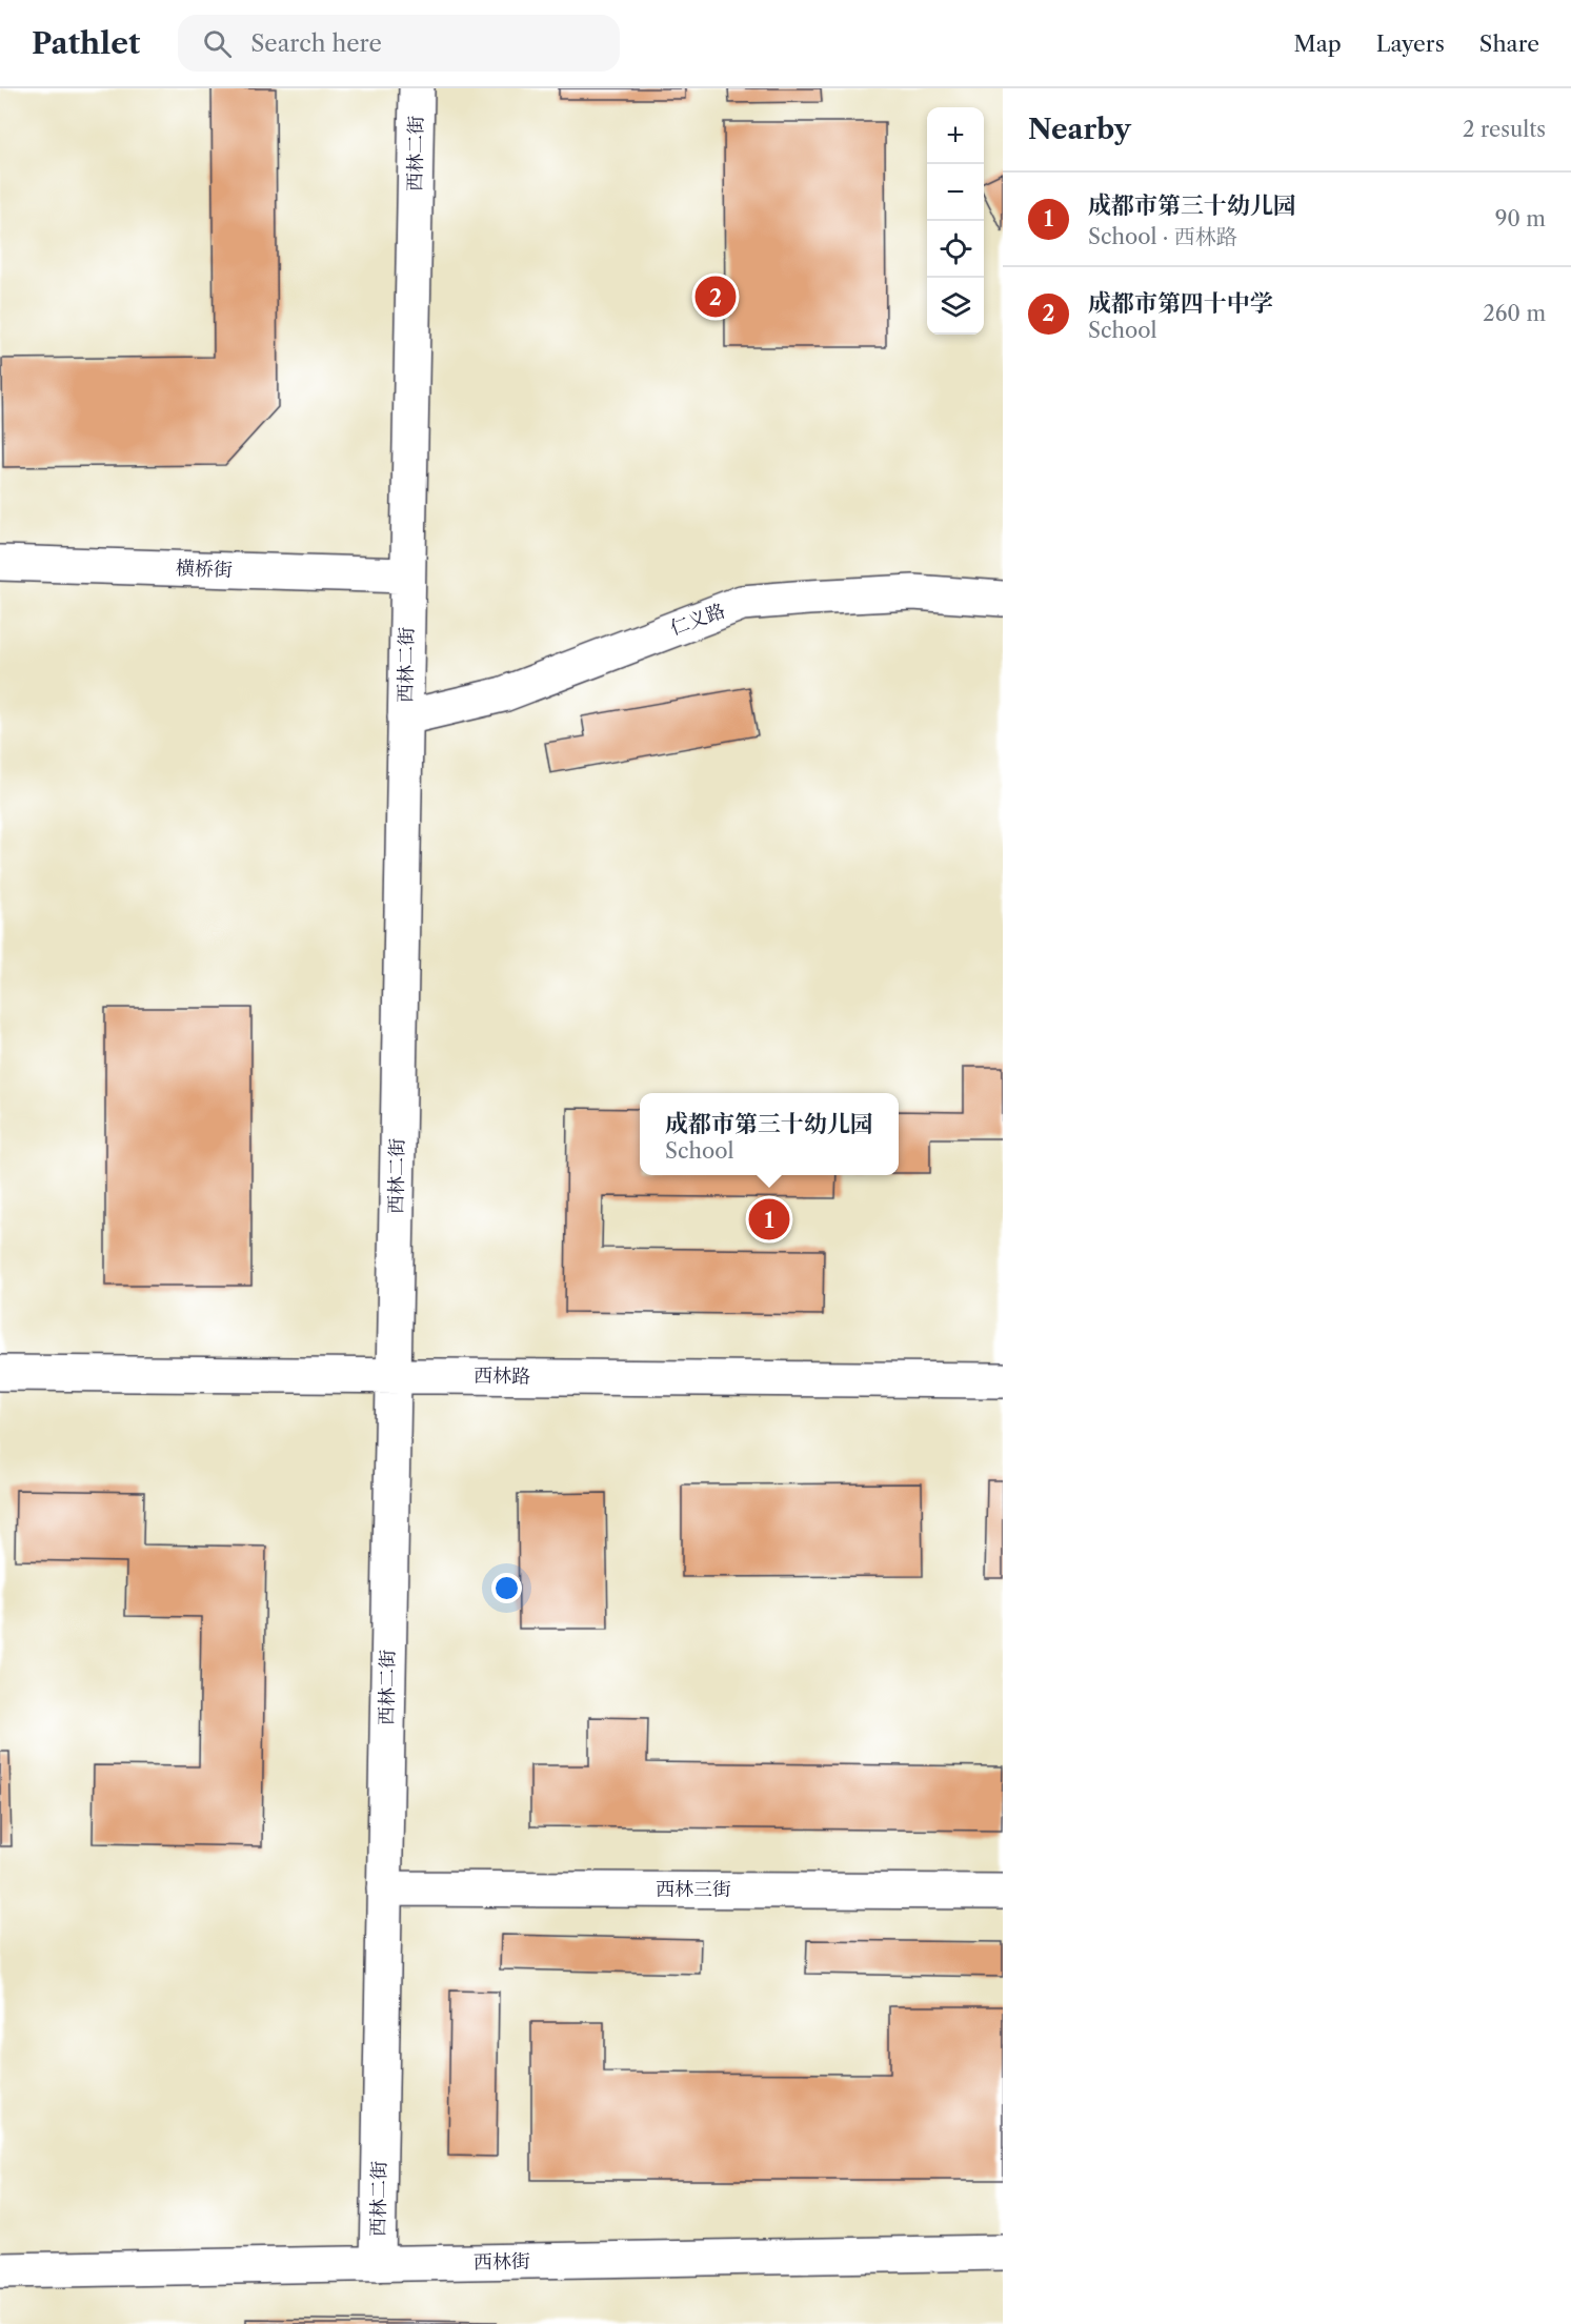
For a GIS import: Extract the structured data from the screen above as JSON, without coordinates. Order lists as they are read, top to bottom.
{
  "streets": {
    "street": [
      "西林二街",
      "横桥街",
      "仁义路",
      "西林路",
      "西林三街",
      "西林街"
    ]
  },
  "crossings": [
    ["西林二街", "横桥街"],
    ["西林二街", "仁义路"],
    ["西林二街", "西林路"],
    ["西林二街", "西林三街"],
    ["西林二街", "西林街"]
  ],
  "page": {
    "header": "Pathlet",
    "search": "Search here",
    "nav": ["Map", "Layers", "Share"],
    "heading": ["Nearby", "2 results"],
    "map_buttons": ["+", "−"],
    "list": [
      {
        "mark": "1",
        "name": "成都市第三十幼儿园",
        "note": "School · 西林路",
        "value": "90 m"
      },
      {
        "mark": "2",
        "name": "成都市第四十中学",
        "note": "School",
        "value": "260 m"
      }
    ],
    "pins": ["2", "1"],
    "popup": ["成都市第三十幼儿园", "School"]
  }
}
